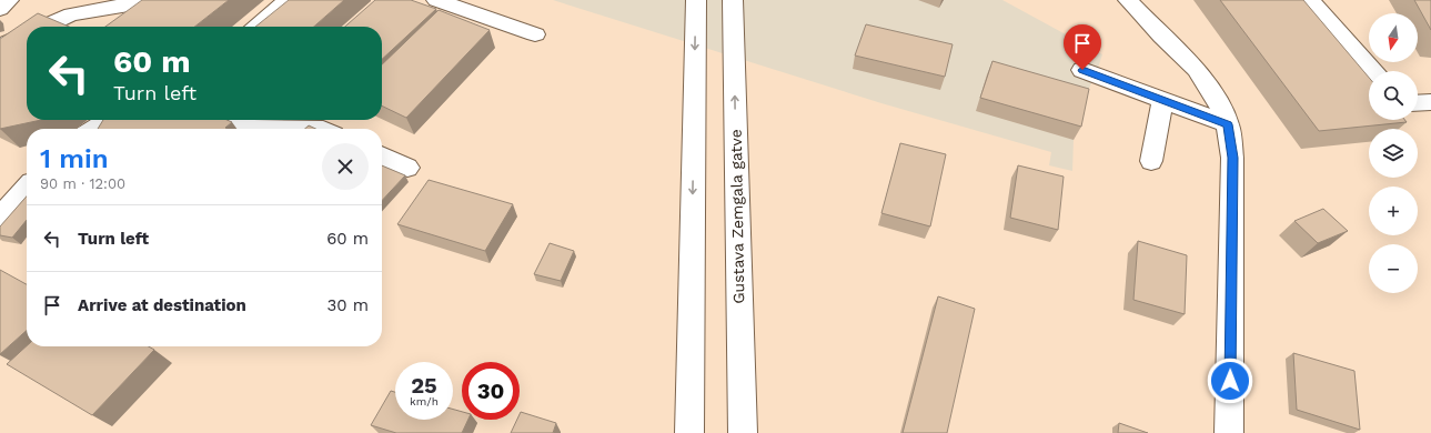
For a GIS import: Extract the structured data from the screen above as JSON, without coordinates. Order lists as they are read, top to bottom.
{
  "streets": {
    "main road": ["Gustava Zemgala gatve"]
  },
  "north": "bottom",
  "page": {
    "map_buttons": ["+", "−"],
    "turn": ["60 m", "Turn left"],
    "heading": ["1 min", "90 m · 12:00"],
    "list": [
      {
        "name": "Turn left",
        "value": "60 m"
      },
      {
        "name": "Arrive at destination",
        "value": "30 m"
      }
    ],
    "speed": "25 km/h",
    "limit": "30"
  }
}
